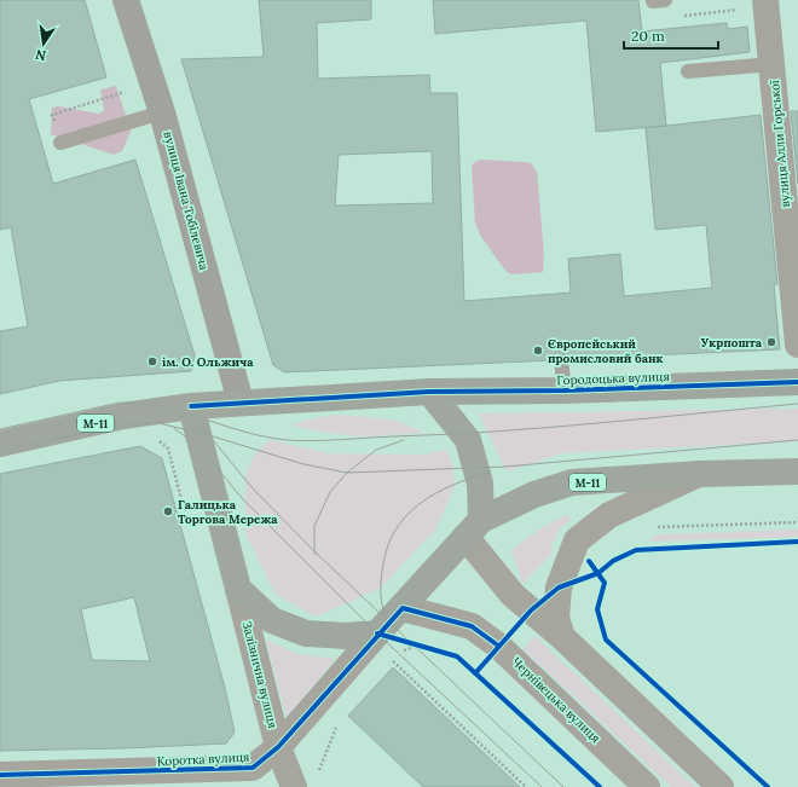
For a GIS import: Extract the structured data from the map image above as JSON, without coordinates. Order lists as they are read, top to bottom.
{
  "streets": {
    "main road": ["вулиця Івана Тобілевича", "Городоцька вулиця", "М-11"],
    "street": [
      "вулиця Алли Горської",
      "Залізнична вулиця",
      "Чернівецька вулиця",
      "Коротка вулиця"
    ]
  },
  "crossings": [
    ["вулиця Івана Тобілевича", "М-11"],
    ["Городоцька вулиця", "М-11"],
    ["М-11", "Чернівецька вулиця"],
    ["М-11", "Коротка вулиця"],
    ["Залізнична вулиця", "Коротка вулиця"]
  ],
  "places": [
    "Укрпошта",
    "Європейський промисловий банк",
    "ім. О. Ольжича",
    "Галицька Торгова Мережа"
  ],
  "scale_bar": "20 m",
  "north": "bottom"
}
